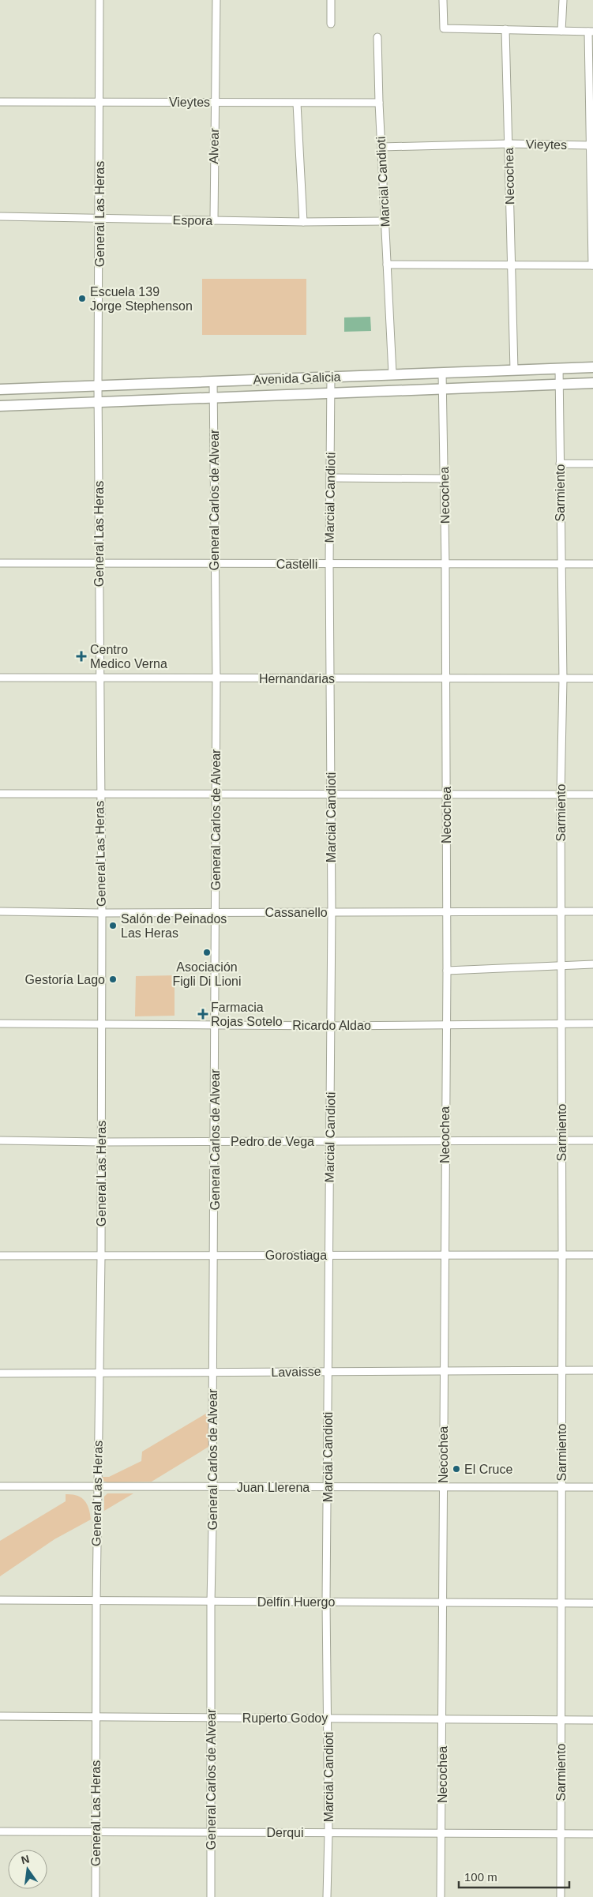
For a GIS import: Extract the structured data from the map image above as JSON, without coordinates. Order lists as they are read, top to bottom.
{
  "streets": {
    "main road": ["Avenida Galicia"],
    "street": [
      "Vieytes",
      "Alvear",
      "Necochea",
      "Marcial Candioti",
      "General Las Heras",
      "Espora",
      "Sarmiento",
      "General Carlos de Alvear",
      "Castelli",
      "Hernandarias",
      "Cassanello",
      "Ricardo Aldao",
      "Pedro de Vega",
      "Gorostiaga",
      "Lavaisse",
      "Juan Llerena",
      "Delfín Huergo",
      "Ruperto Godoy",
      "Derqui"
    ]
  },
  "crossings": [
    ["Vieytes", "Alvear"],
    ["Vieytes", "Necochea"],
    ["Vieytes", "Marcial Candioti"],
    ["Vieytes", "General Las Heras"],
    ["Alvear", "Espora"],
    ["Necochea", "Avenida Galicia"],
    ["Necochea", "Castelli"],
    ["Necochea", "Hernandarias"],
    ["Necochea", "Cassanello"],
    ["Necochea", "Ricardo Aldao"],
    ["Necochea", "Pedro de Vega"],
    ["Necochea", "Gorostiaga"],
    ["Necochea", "Lavaisse"],
    ["Necochea", "Juan Llerena"],
    ["Necochea", "Delfín Huergo"],
    ["Necochea", "Ruperto Godoy"],
    ["Necochea", "Derqui"],
    ["Marcial Candioti", "Espora"],
    ["Marcial Candioti", "Avenida Galicia"],
    ["Marcial Candioti", "Castelli"],
    ["Marcial Candioti", "Hernandarias"],
    ["Marcial Candioti", "Cassanello"],
    ["Marcial Candioti", "Ricardo Aldao"],
    ["Marcial Candioti", "Pedro de Vega"],
    ["Marcial Candioti", "Gorostiaga"],
    ["Marcial Candioti", "Lavaisse"],
    ["Marcial Candioti", "Juan Llerena"],
    ["Marcial Candioti", "Delfín Huergo"],
    ["Marcial Candioti", "Ruperto Godoy"],
    ["Marcial Candioti", "Derqui"],
    ["General Las Heras", "Espora"],
    ["General Las Heras", "Avenida Galicia"],
    ["General Las Heras", "Castelli"],
    ["General Las Heras", "Hernandarias"],
    ["General Las Heras", "Cassanello"],
    ["General Las Heras", "Ricardo Aldao"],
    ["General Las Heras", "Pedro de Vega"],
    ["General Las Heras", "Gorostiaga"],
    ["General Las Heras", "Lavaisse"],
    ["General Las Heras", "Juan Llerena"],
    ["General Las Heras", "Delfín Huergo"],
    ["General Las Heras", "Ruperto Godoy"],
    ["General Las Heras", "Derqui"],
    ["Avenida Galicia", "Sarmiento"],
    ["Avenida Galicia", "General Carlos de Alvear"],
    ["Sarmiento", "Castelli"],
    ["Sarmiento", "Hernandarias"],
    ["Sarmiento", "Cassanello"],
    ["Sarmiento", "Ricardo Aldao"],
    ["Sarmiento", "Pedro de Vega"],
    ["Sarmiento", "Gorostiaga"],
    ["Sarmiento", "Lavaisse"],
    ["Sarmiento", "Juan Llerena"],
    ["Sarmiento", "Delfín Huergo"],
    ["Sarmiento", "Ruperto Godoy"],
    ["Sarmiento", "Derqui"],
    ["General Carlos de Alvear", "Castelli"],
    ["General Carlos de Alvear", "Hernandarias"],
    ["General Carlos de Alvear", "Cassanello"],
    ["General Carlos de Alvear", "Ricardo Aldao"],
    ["General Carlos de Alvear", "Pedro de Vega"],
    ["General Carlos de Alvear", "Gorostiaga"],
    ["General Carlos de Alvear", "Lavaisse"],
    ["General Carlos de Alvear", "Juan Llerena"],
    ["General Carlos de Alvear", "Delfín Huergo"],
    ["General Carlos de Alvear", "Ruperto Godoy"],
    ["General Carlos de Alvear", "Derqui"]
  ],
  "places": {
    "other": [
      "Escuela 139 Jorge Stephenson",
      "Salón de Peinados Las Heras",
      "Asociación Figli Di Lioni",
      "Gestoría Lago",
      "El Cruce"
    ],
    "health": ["Centro Medico Verna", "Farmacia Rojas Sotelo"]
  },
  "scale_bar": "100 m",
  "north": "top"
}
